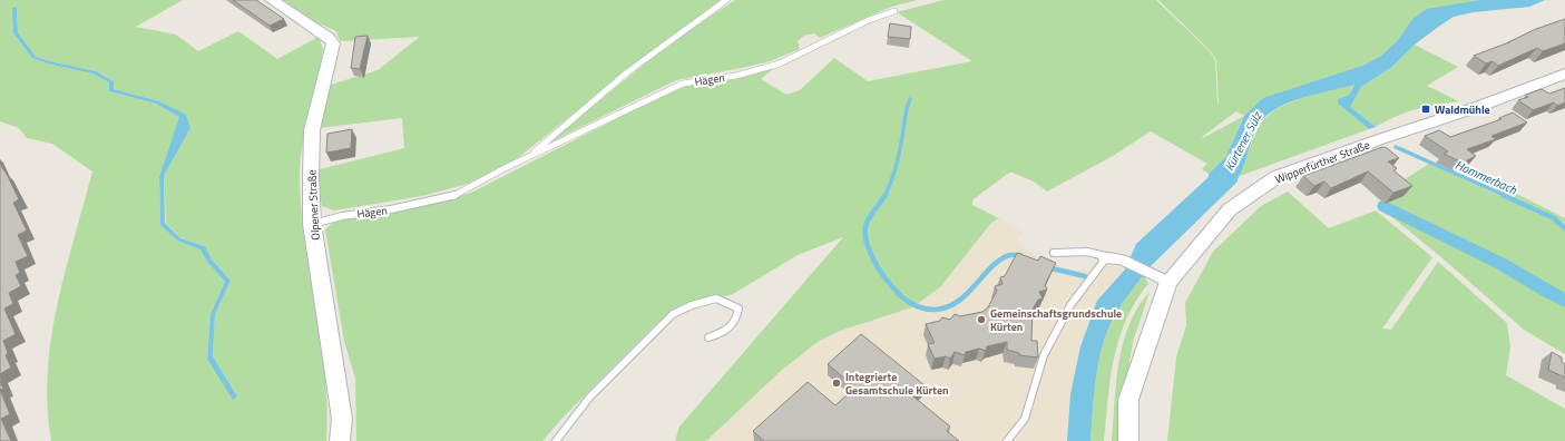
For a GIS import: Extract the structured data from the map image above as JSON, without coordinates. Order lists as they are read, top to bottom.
{
  "streets": {
    "main road": ["Wipperfürther Straße", "Olpener Straße"],
    "lane": ["Hägen"]
  },
  "crossings": [
    ["Hägen", "Olpener Straße"]
  ],
  "water": ["Kürtener Sülz", "Hommerbach"],
  "places": {
    "transit": ["Waldmühle"],
    "other": ["Gemeinschaftsgrundschule Kürten", "Integrierte Gesamtschule Kürten"]
  }
}
